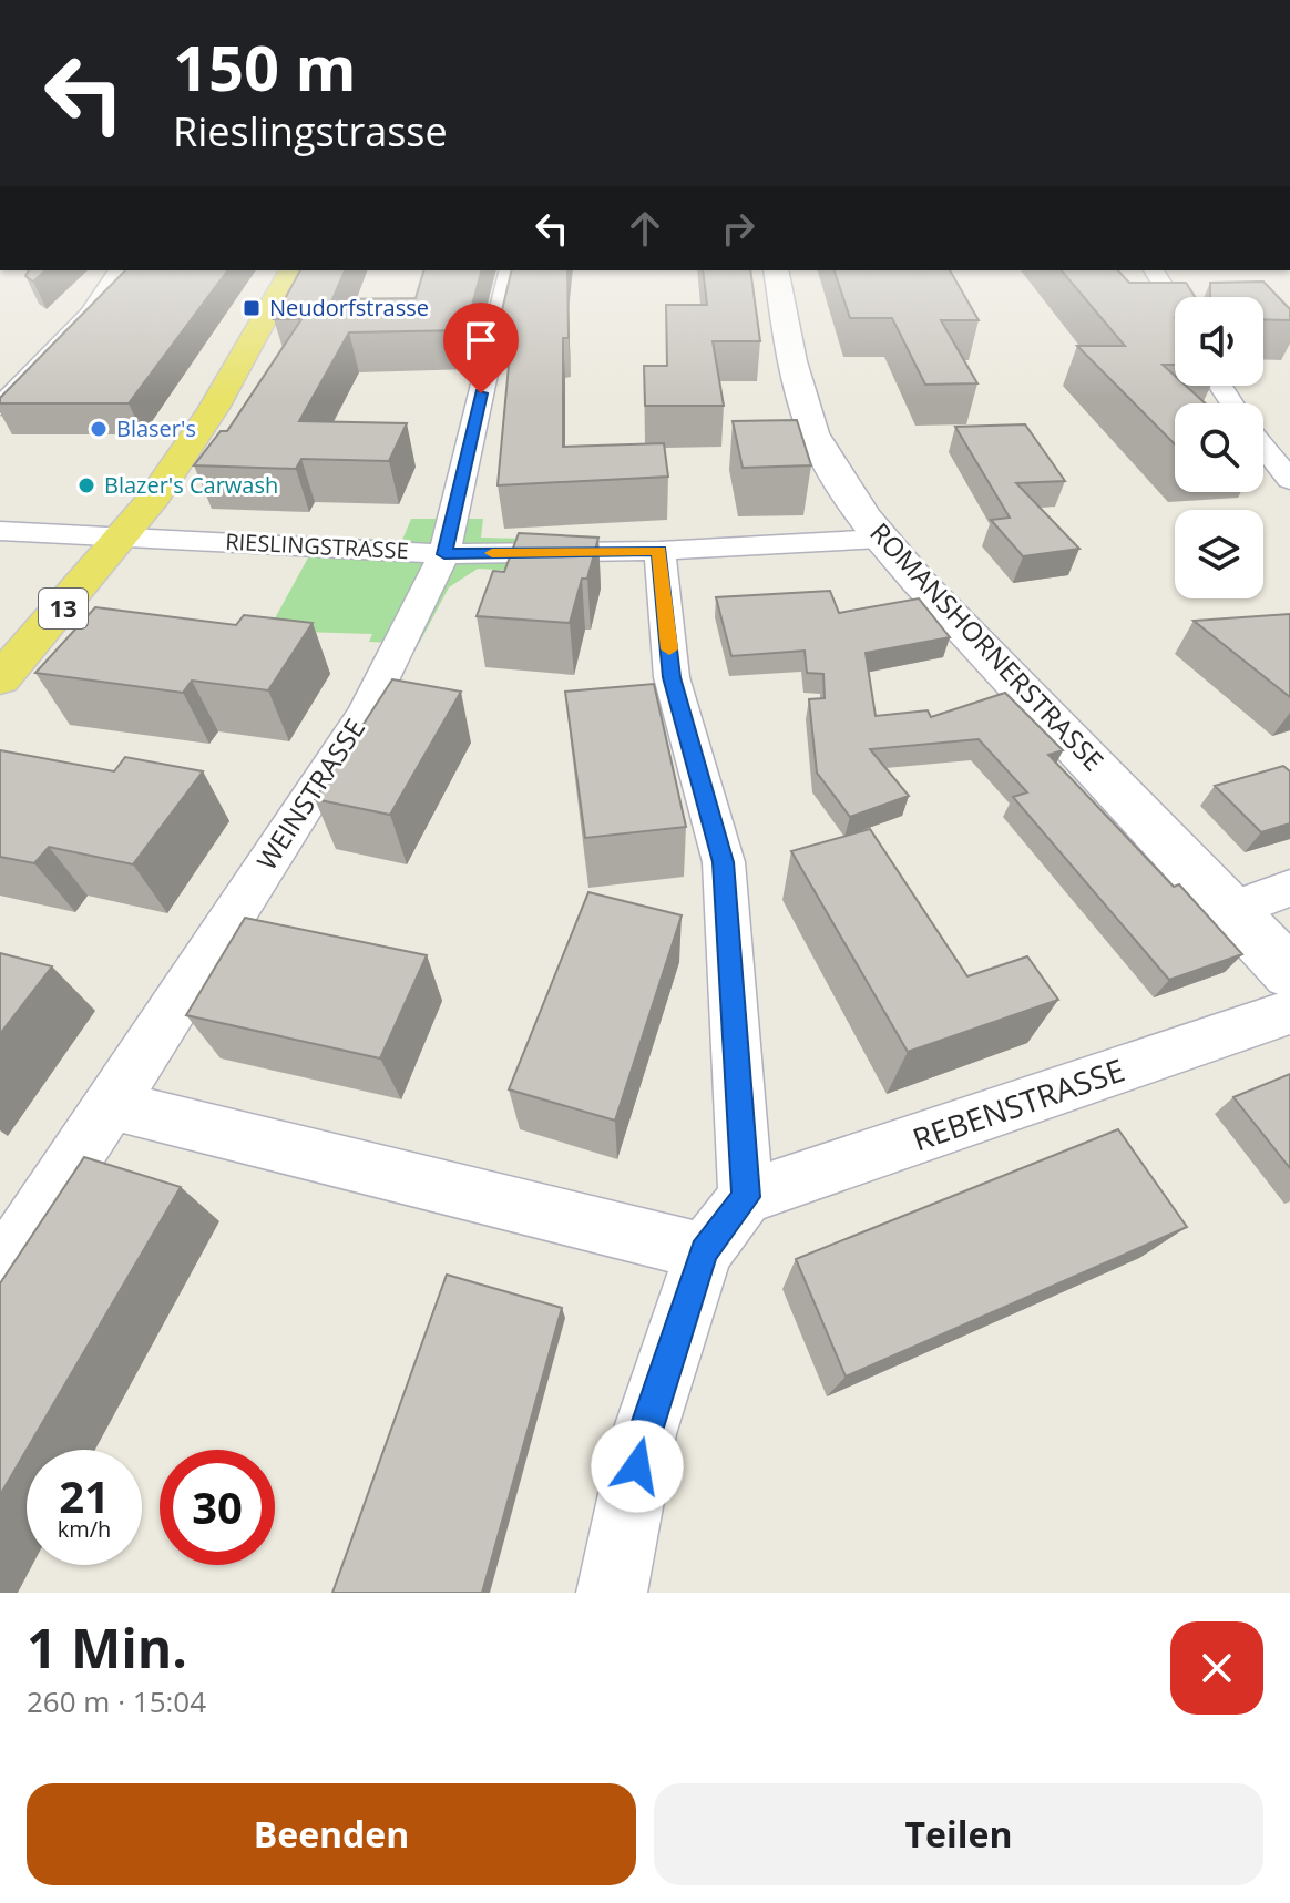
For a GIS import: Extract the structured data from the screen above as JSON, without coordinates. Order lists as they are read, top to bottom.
{
  "streets": {
    "main road": ["13"],
    "street": [
      "RIESLINGSTRASSE",
      "ROMANSHORNERSTRASSE",
      "WEINSTRASSE",
      "REBENSTRASSE"
    ]
  },
  "crossings": [
    ["RIESLINGSTRASSE", "13"],
    ["RIESLINGSTRASSE", "ROMANSHORNERSTRASSE"],
    ["RIESLINGSTRASSE", "WEINSTRASSE"]
  ],
  "places": {
    "transit": ["Neudorfstrasse"],
    "other": ["Blaser's", "Blazer's Carwash"]
  },
  "page": {
    "turn": ["150 m", "Rieslingstrasse"],
    "speed": "21 km/h",
    "limit": "30",
    "heading": ["1 Min.", "260 m · 15:04"],
    "buttons": ["Beenden", "Teilen"]
  }
}
